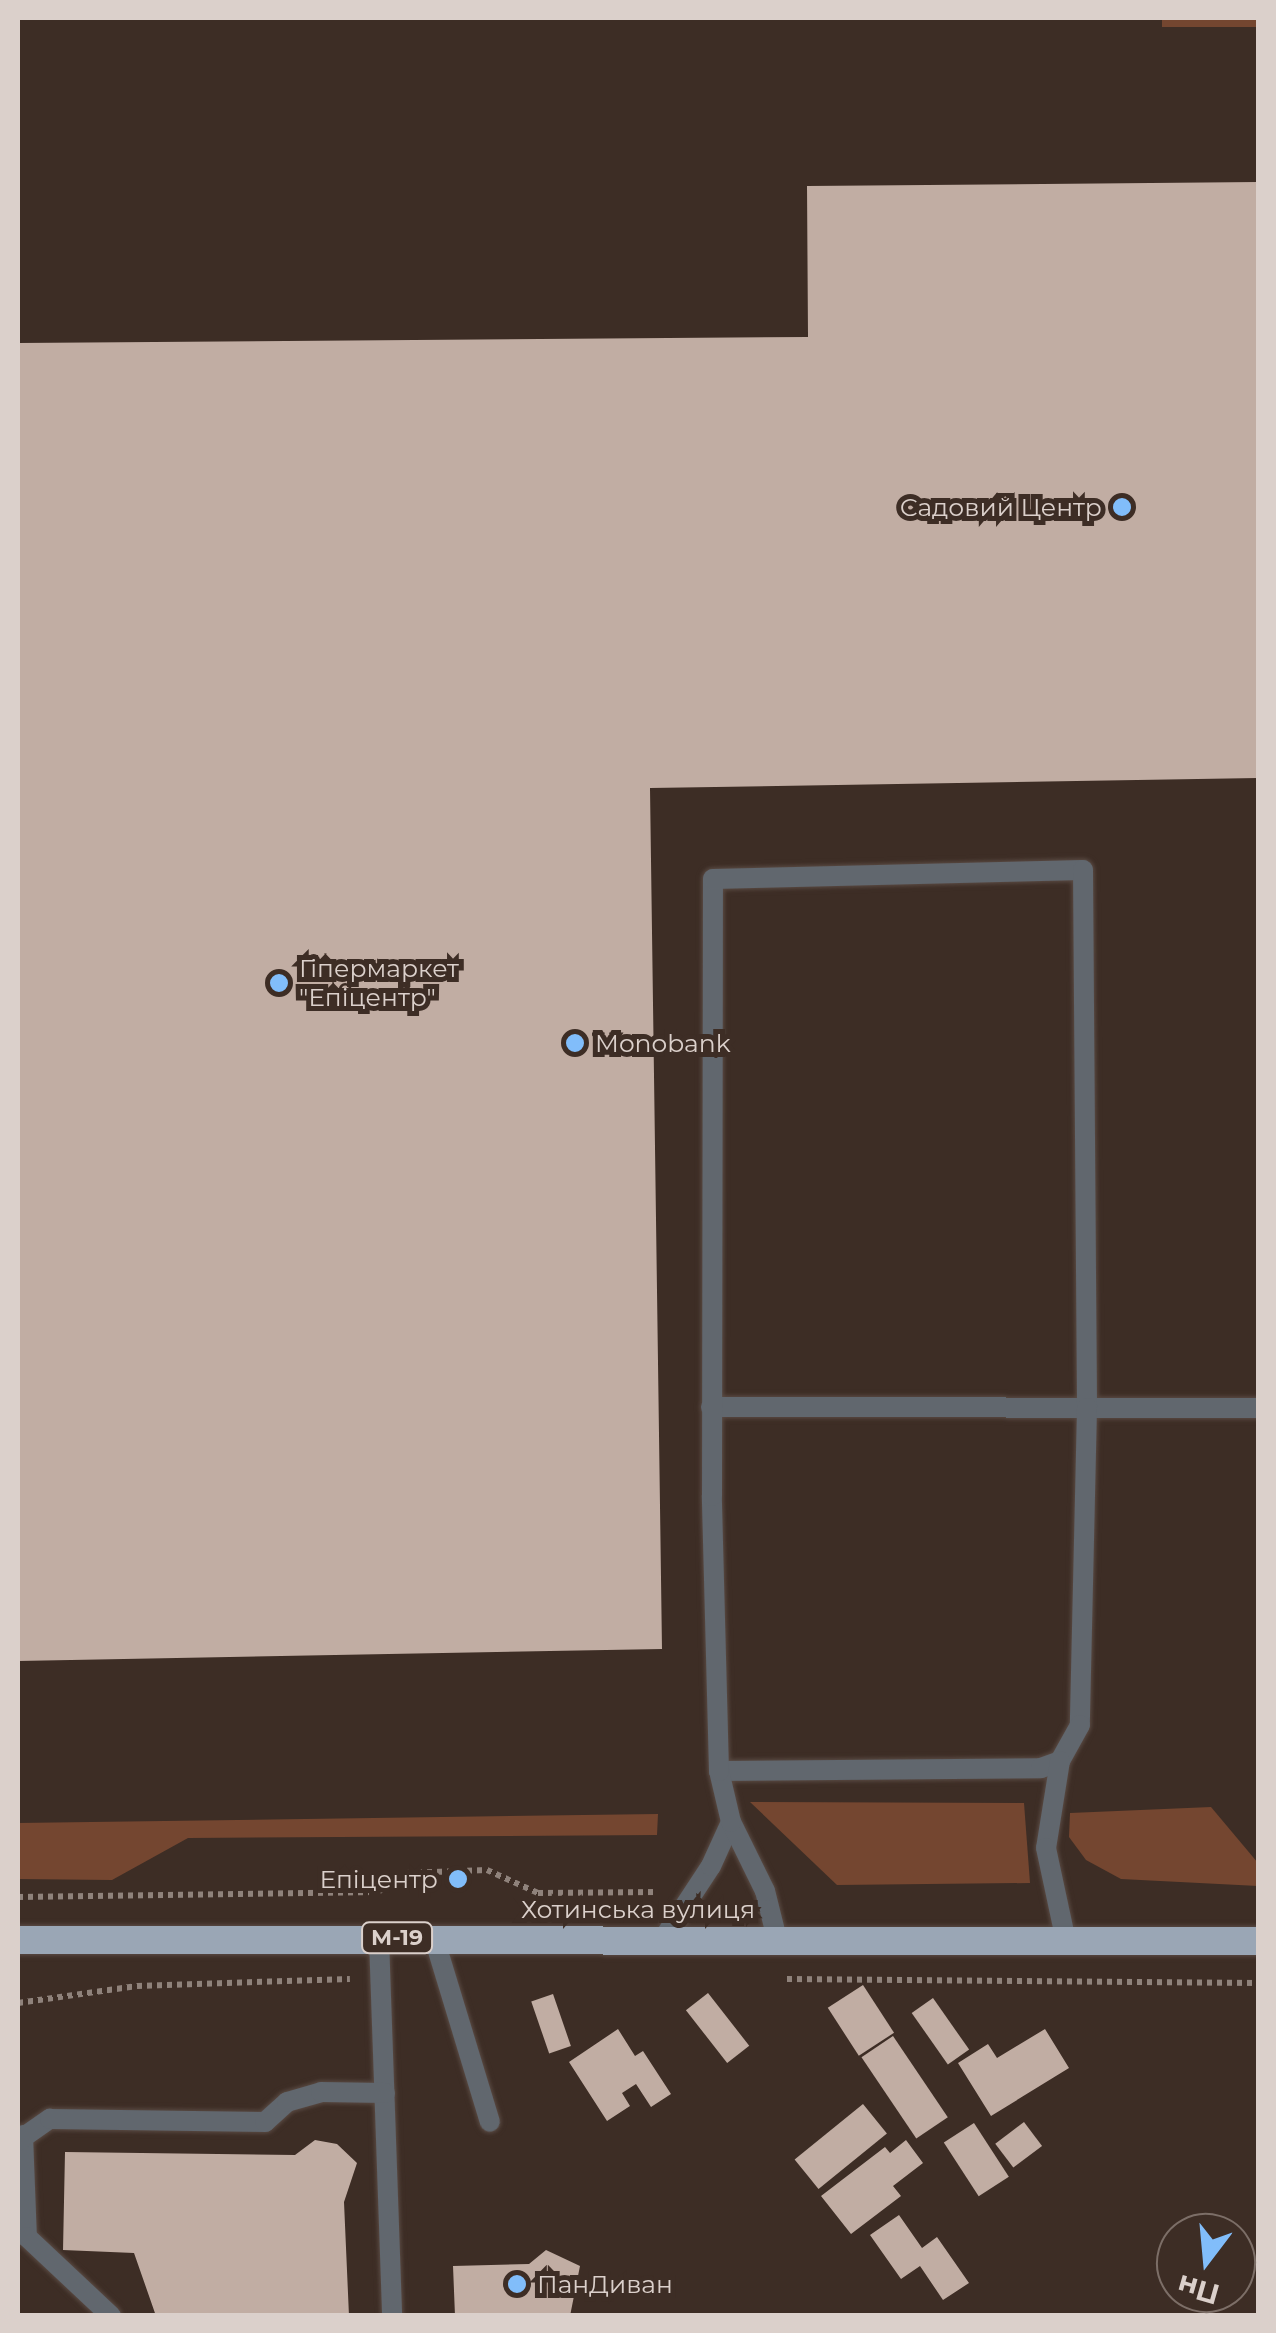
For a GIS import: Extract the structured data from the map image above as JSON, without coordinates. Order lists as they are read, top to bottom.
{
  "streets": {
    "highway": ["Хотинська вулиця", "М-19"]
  },
  "places": [
    "Садовий Центр",
    "Гіпермаркет \"Епіцентр\"",
    "Monobank",
    "Епіцентр",
    "ПанДиван"
  ],
  "north": "bottom"
}
